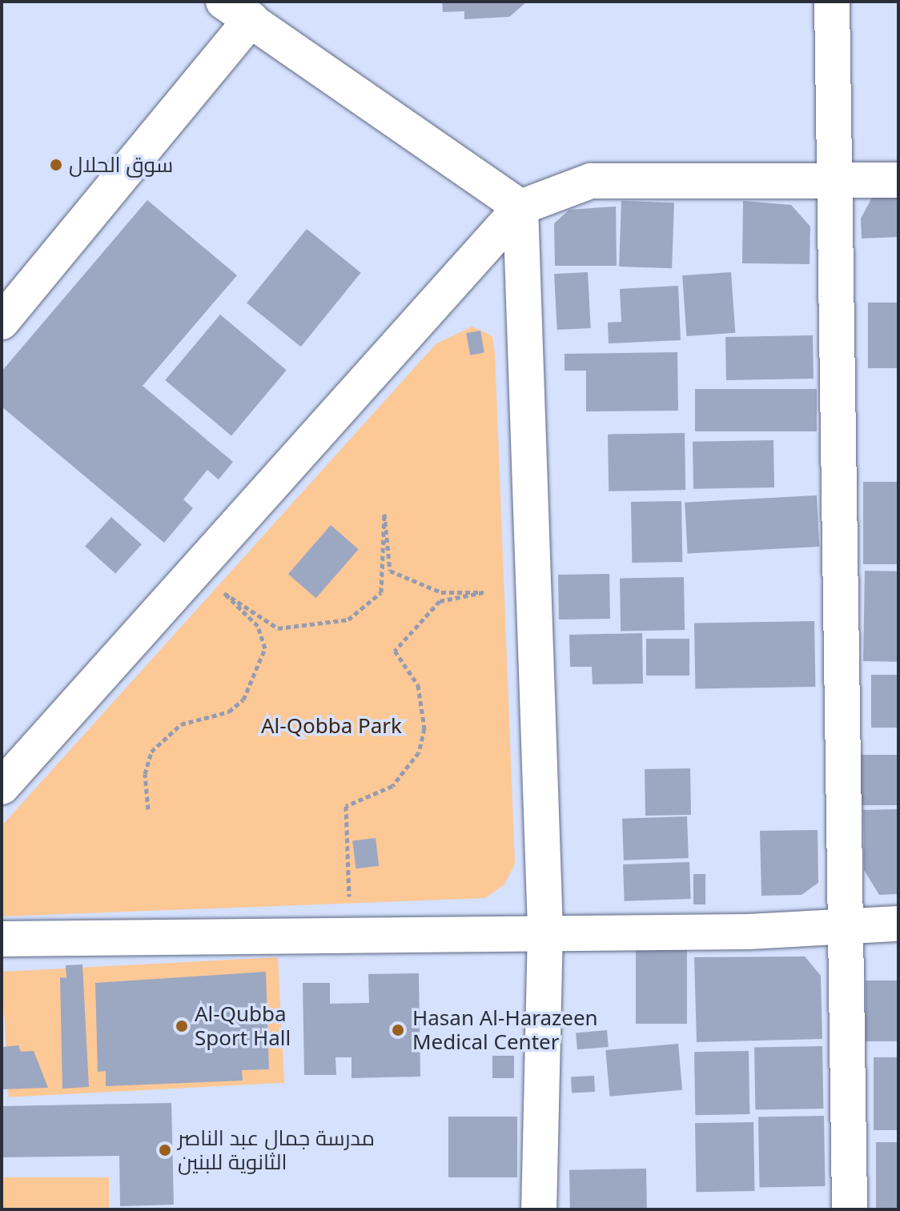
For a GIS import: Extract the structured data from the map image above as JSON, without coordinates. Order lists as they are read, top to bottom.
{
  "parks": ["Al-Qobba Park"],
  "places": [
    "سوق الحلال",
    "Al-Qubba Sport Hall",
    "Hasan Al-Harazeen Medical Center",
    "مدرسة جمال عبد الناصر الثانوية للبنين"
  ]
}
